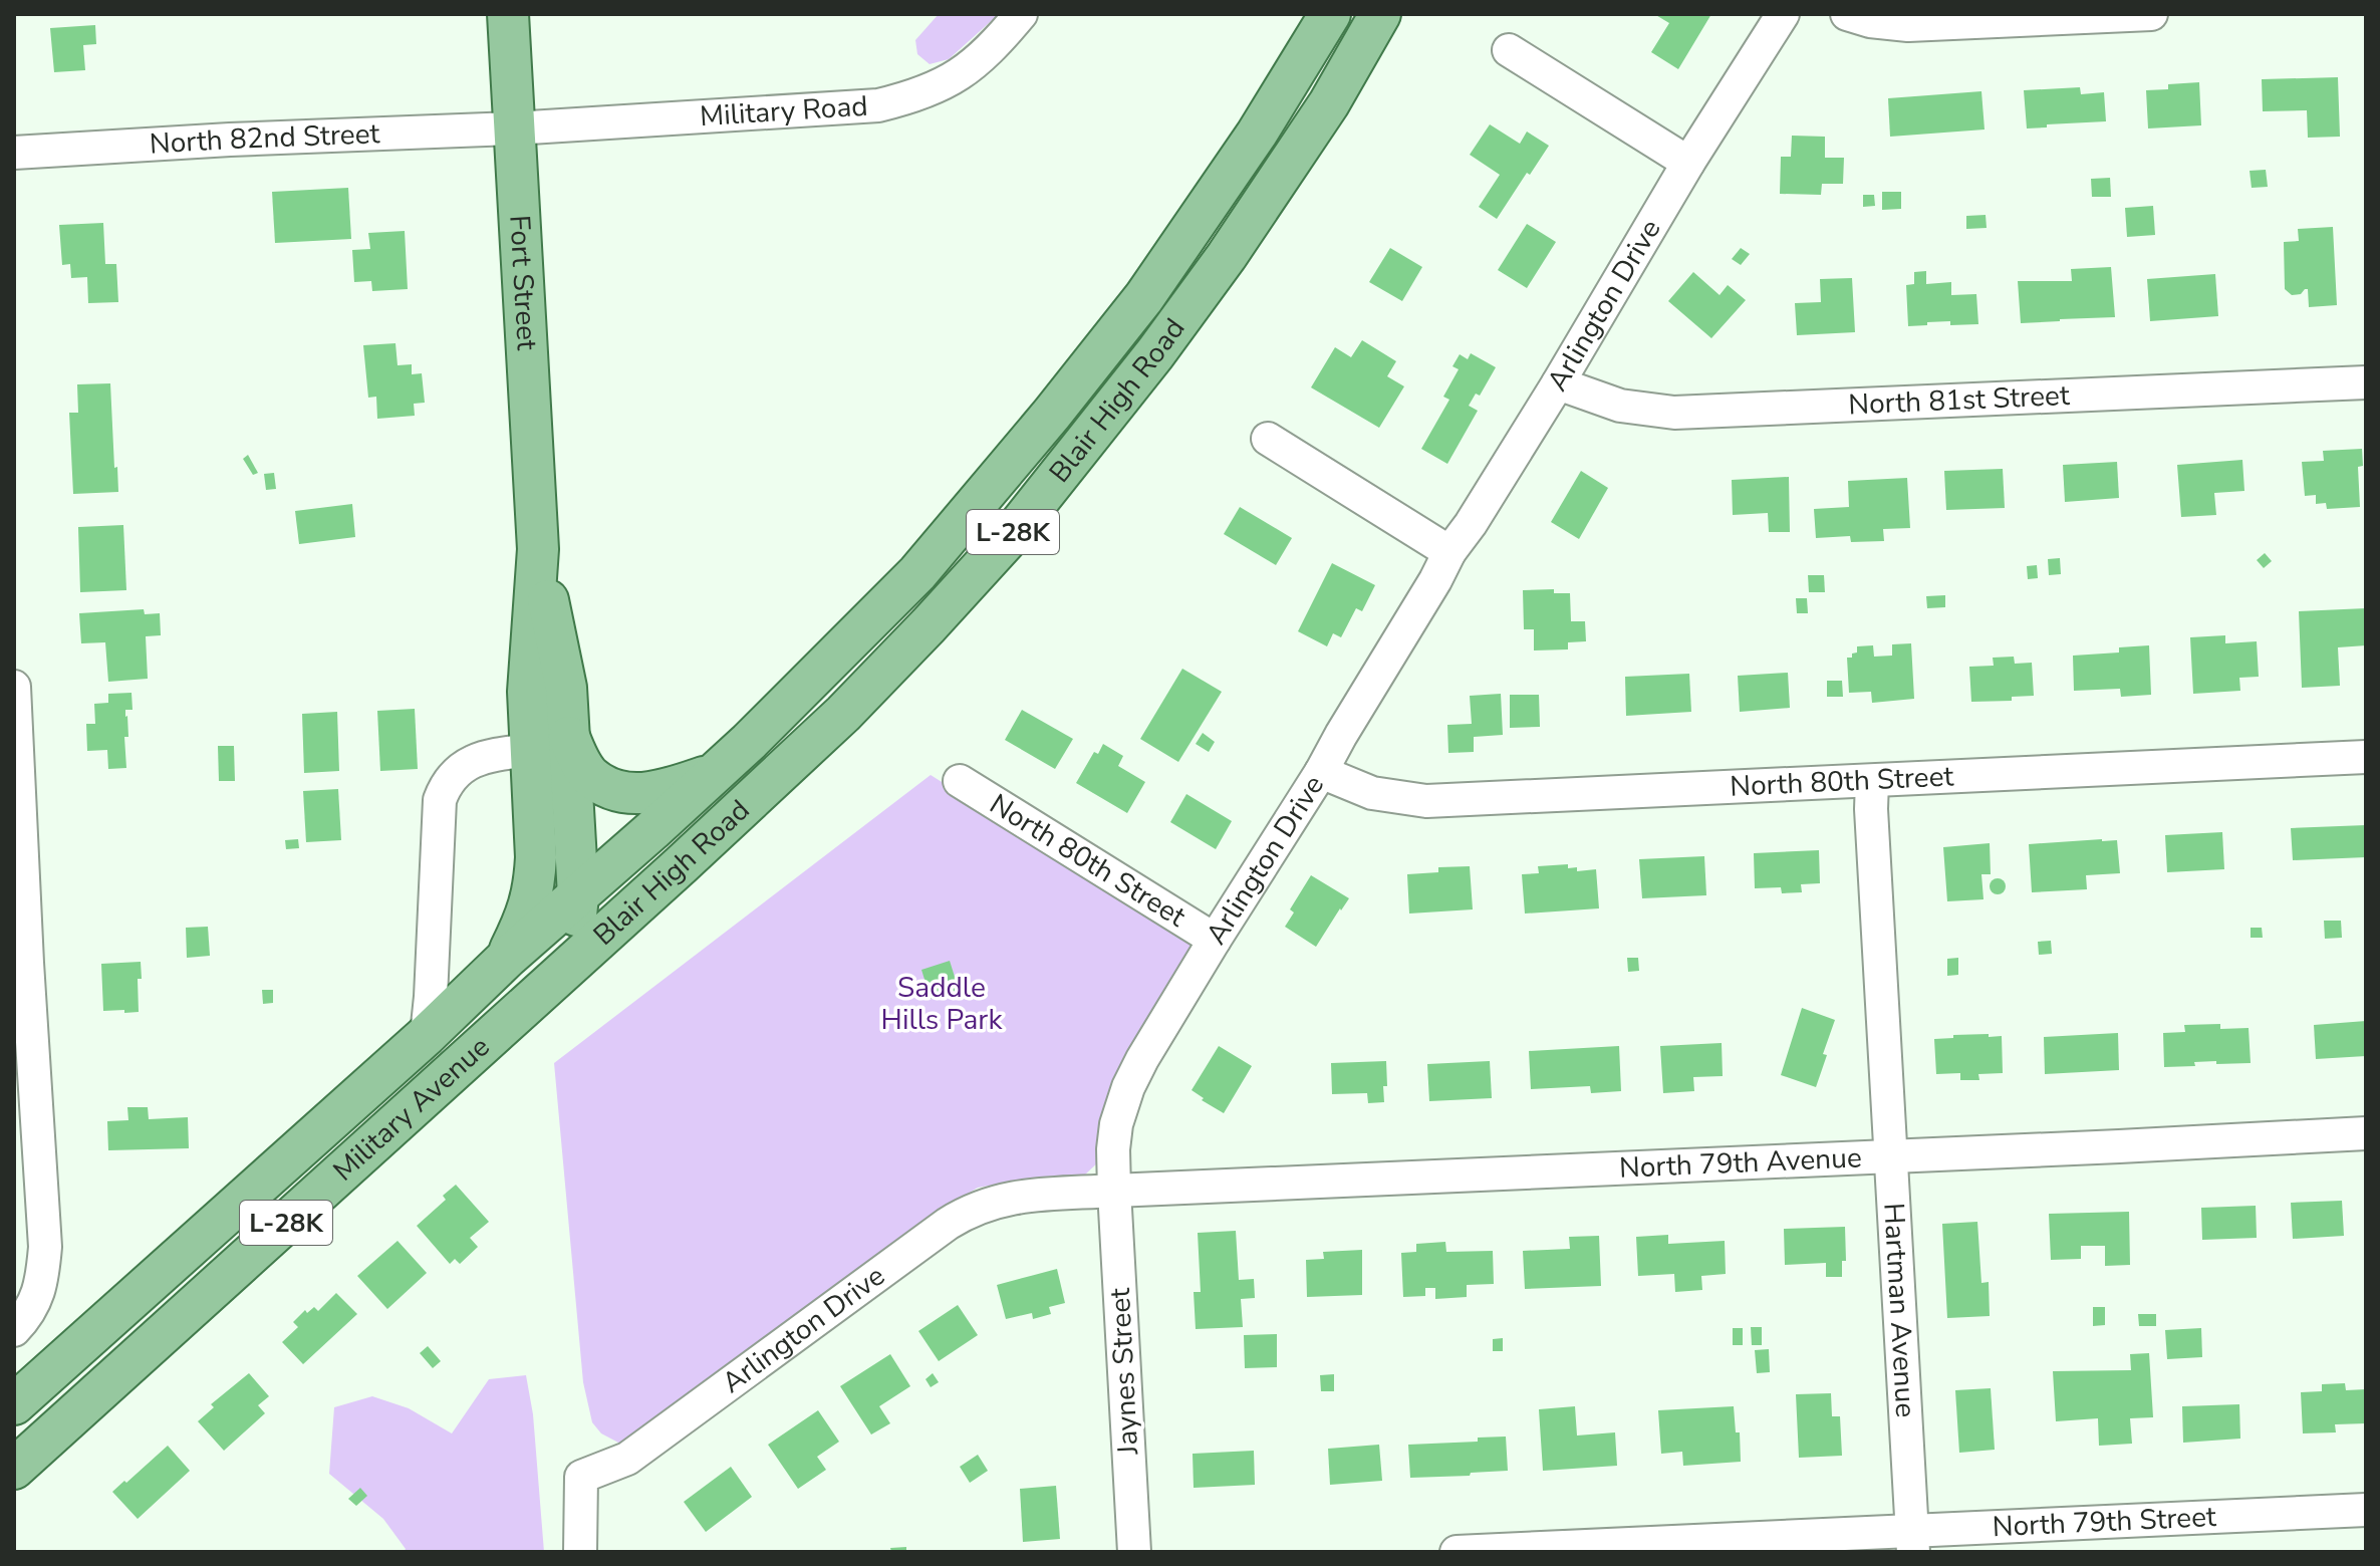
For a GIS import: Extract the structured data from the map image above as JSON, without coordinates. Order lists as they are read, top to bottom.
{
  "streets": {
    "main road": [
      "Fort Street",
      "Blair High Road",
      "L-28K",
      "Military Avenue"
    ],
    "street": [
      "Military Road",
      "North 82nd Street",
      "Arlington Drive",
      "North 81st Street",
      "North 80th Street",
      "North 79th Avenue",
      "Hartman Avenue",
      "Jaynes Street",
      "North 79th Street"
    ]
  },
  "crossings": [
    ["Military Road", "North 82nd Street"],
    ["Military Road", "Fort Street"],
    ["North 82nd Street", "Fort Street"],
    ["Fort Street", "Blair High Road"],
    ["Fort Street", "Military Avenue"],
    ["Arlington Drive", "North 81st Street"],
    ["Arlington Drive", "North 80th Street"],
    ["Arlington Drive", "North 79th Avenue"],
    ["Arlington Drive", "Jaynes Street"],
    ["Blair High Road", "Military Avenue"],
    ["North 80th Street", "Hartman Avenue"],
    ["North 79th Avenue", "Hartman Avenue"],
    ["North 79th Avenue", "Jaynes Street"],
    ["Hartman Avenue", "North 79th Street"]
  ],
  "parks": ["Saddle Hills Park"]
}
